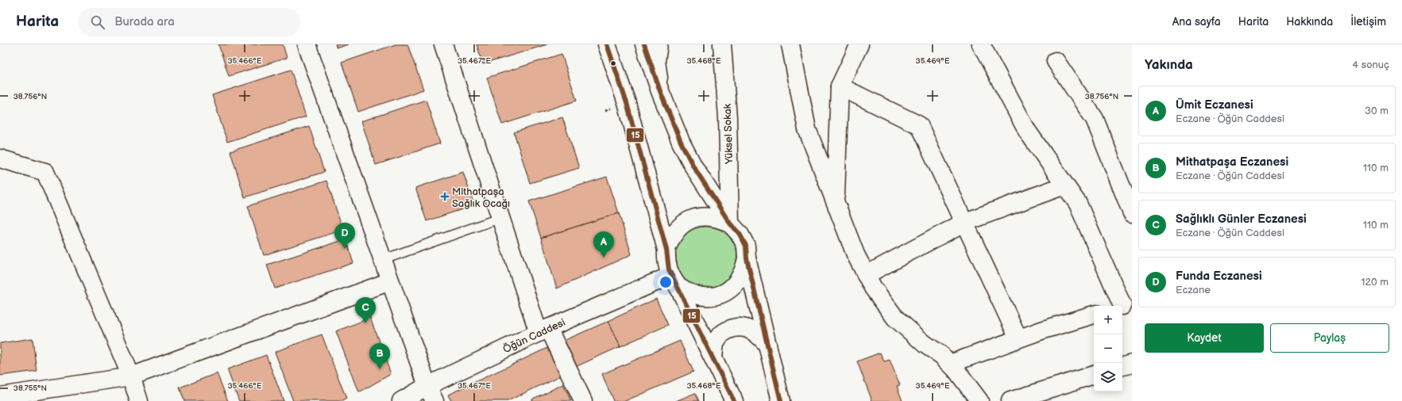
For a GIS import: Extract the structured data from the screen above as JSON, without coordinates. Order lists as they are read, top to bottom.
{
  "streets": {
    "street": ["Yüksel Sokak", "Öğün Caddesi"]
  },
  "crossings": [
    ["Yüksel Sokak", "Öğün Caddesi"]
  ],
  "places": {
    "health": ["Mithatpaşa Sağlık Ocağı"]
  },
  "lines": ["transit line 15"],
  "page": {
    "header": "Harita",
    "search": "Burada ara",
    "nav": [
      "Ana sayfa",
      "Harita",
      "Hakkında",
      "İletişim"
    ],
    "heading": ["Yakında", "4 sonuç"],
    "list": [
      {
        "mark": "A",
        "name": "Ümit Eczanesi",
        "note": "Eczane · Öğün Caddesi",
        "value": "30 m"
      },
      {
        "mark": "B",
        "name": "Mithatpaşa Eczanesi",
        "note": "Eczane · Öğün Caddesi",
        "value": "110 m"
      },
      {
        "mark": "C",
        "name": "Sağlıklı Günler Eczanesi",
        "note": "Eczane · Öğün Caddesi",
        "value": "110 m"
      },
      {
        "mark": "D",
        "name": "Funda Eczanesi",
        "note": "Eczane",
        "value": "120 m"
      }
    ],
    "pins": [
      "D",
      "A",
      "C",
      "B"
    ],
    "map_buttons": ["+", "−"],
    "buttons": ["Kaydet", "Paylaş"]
  },
  "coordinates": [
    "35.466°E",
    "35.467°E",
    "35.468°E",
    "35.469°E",
    "38.756°N",
    "38.755°N"
  ]
}
